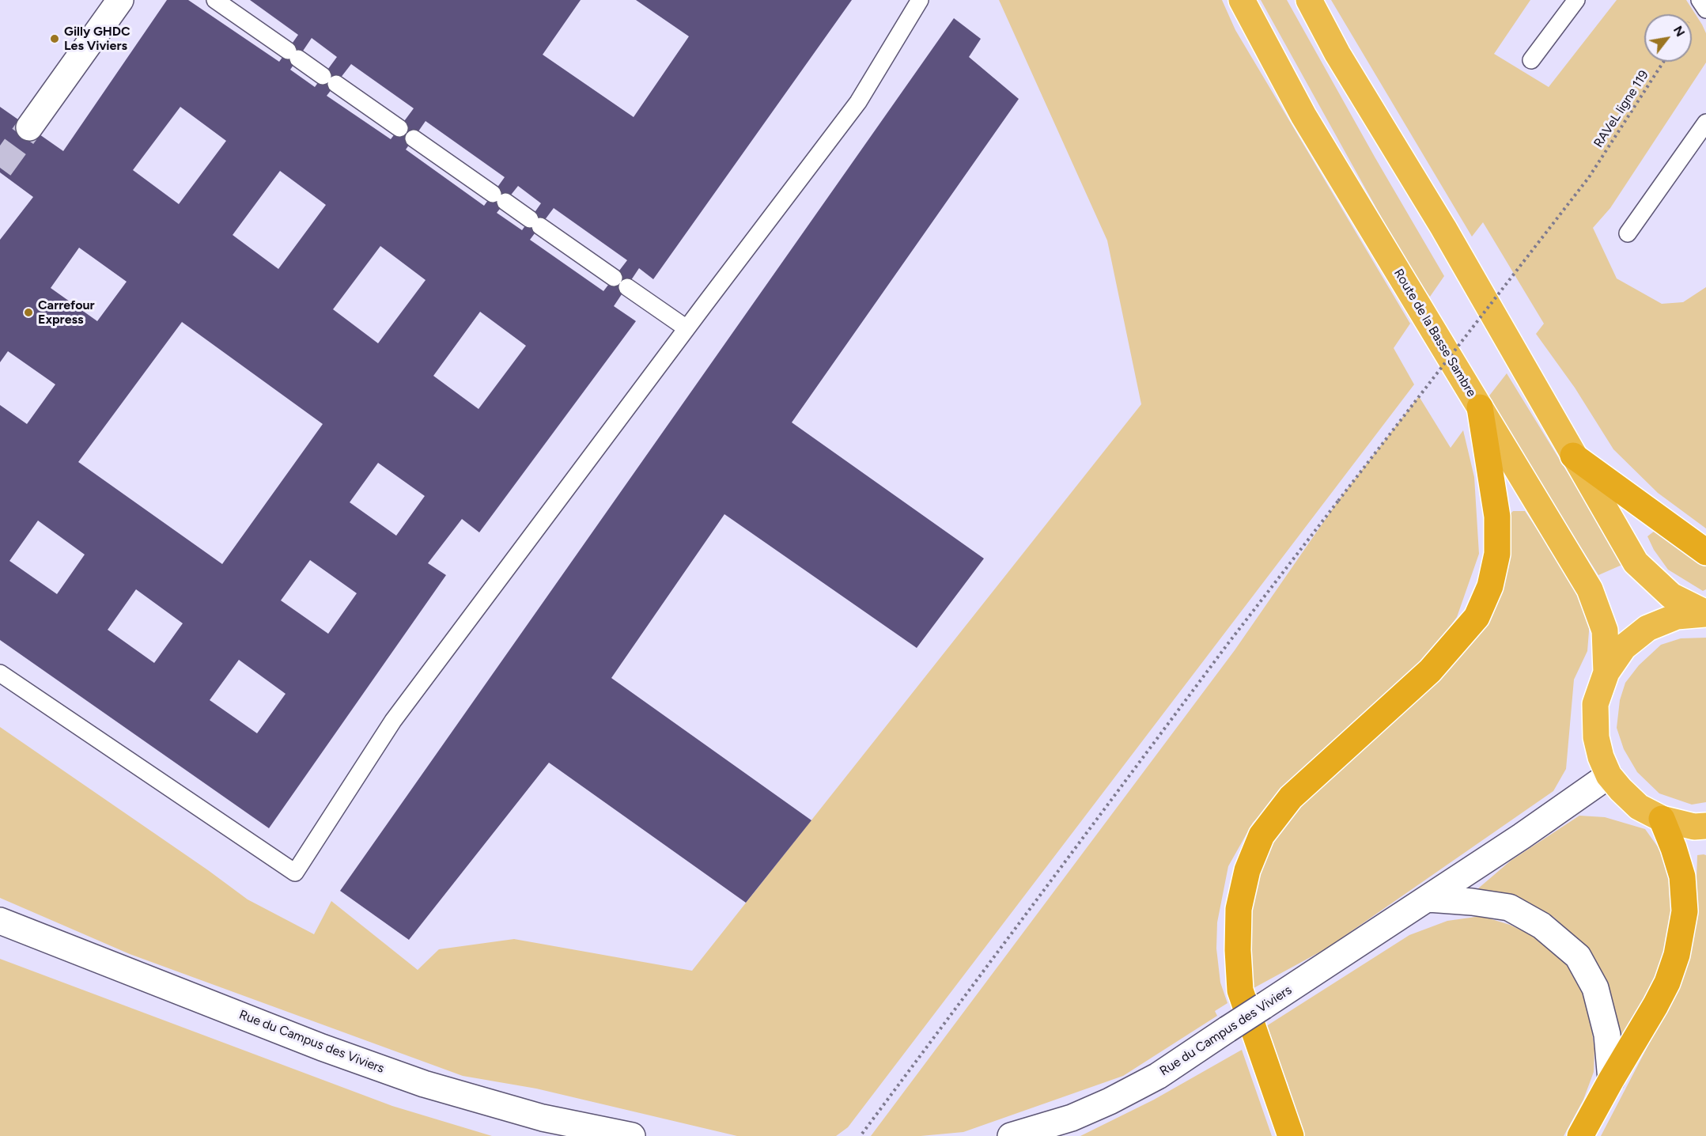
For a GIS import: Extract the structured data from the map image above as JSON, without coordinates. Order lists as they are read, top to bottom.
{
  "streets": {
    "highway": ["Route de la Basse Sambre"],
    "street": ["Rue du Campus des Viviers"],
    "path": ["RAVeL ligne 119"]
  },
  "places": ["Gilly GHDC Les Viviers", "Carrefour Express"],
  "north": "top right"
}
